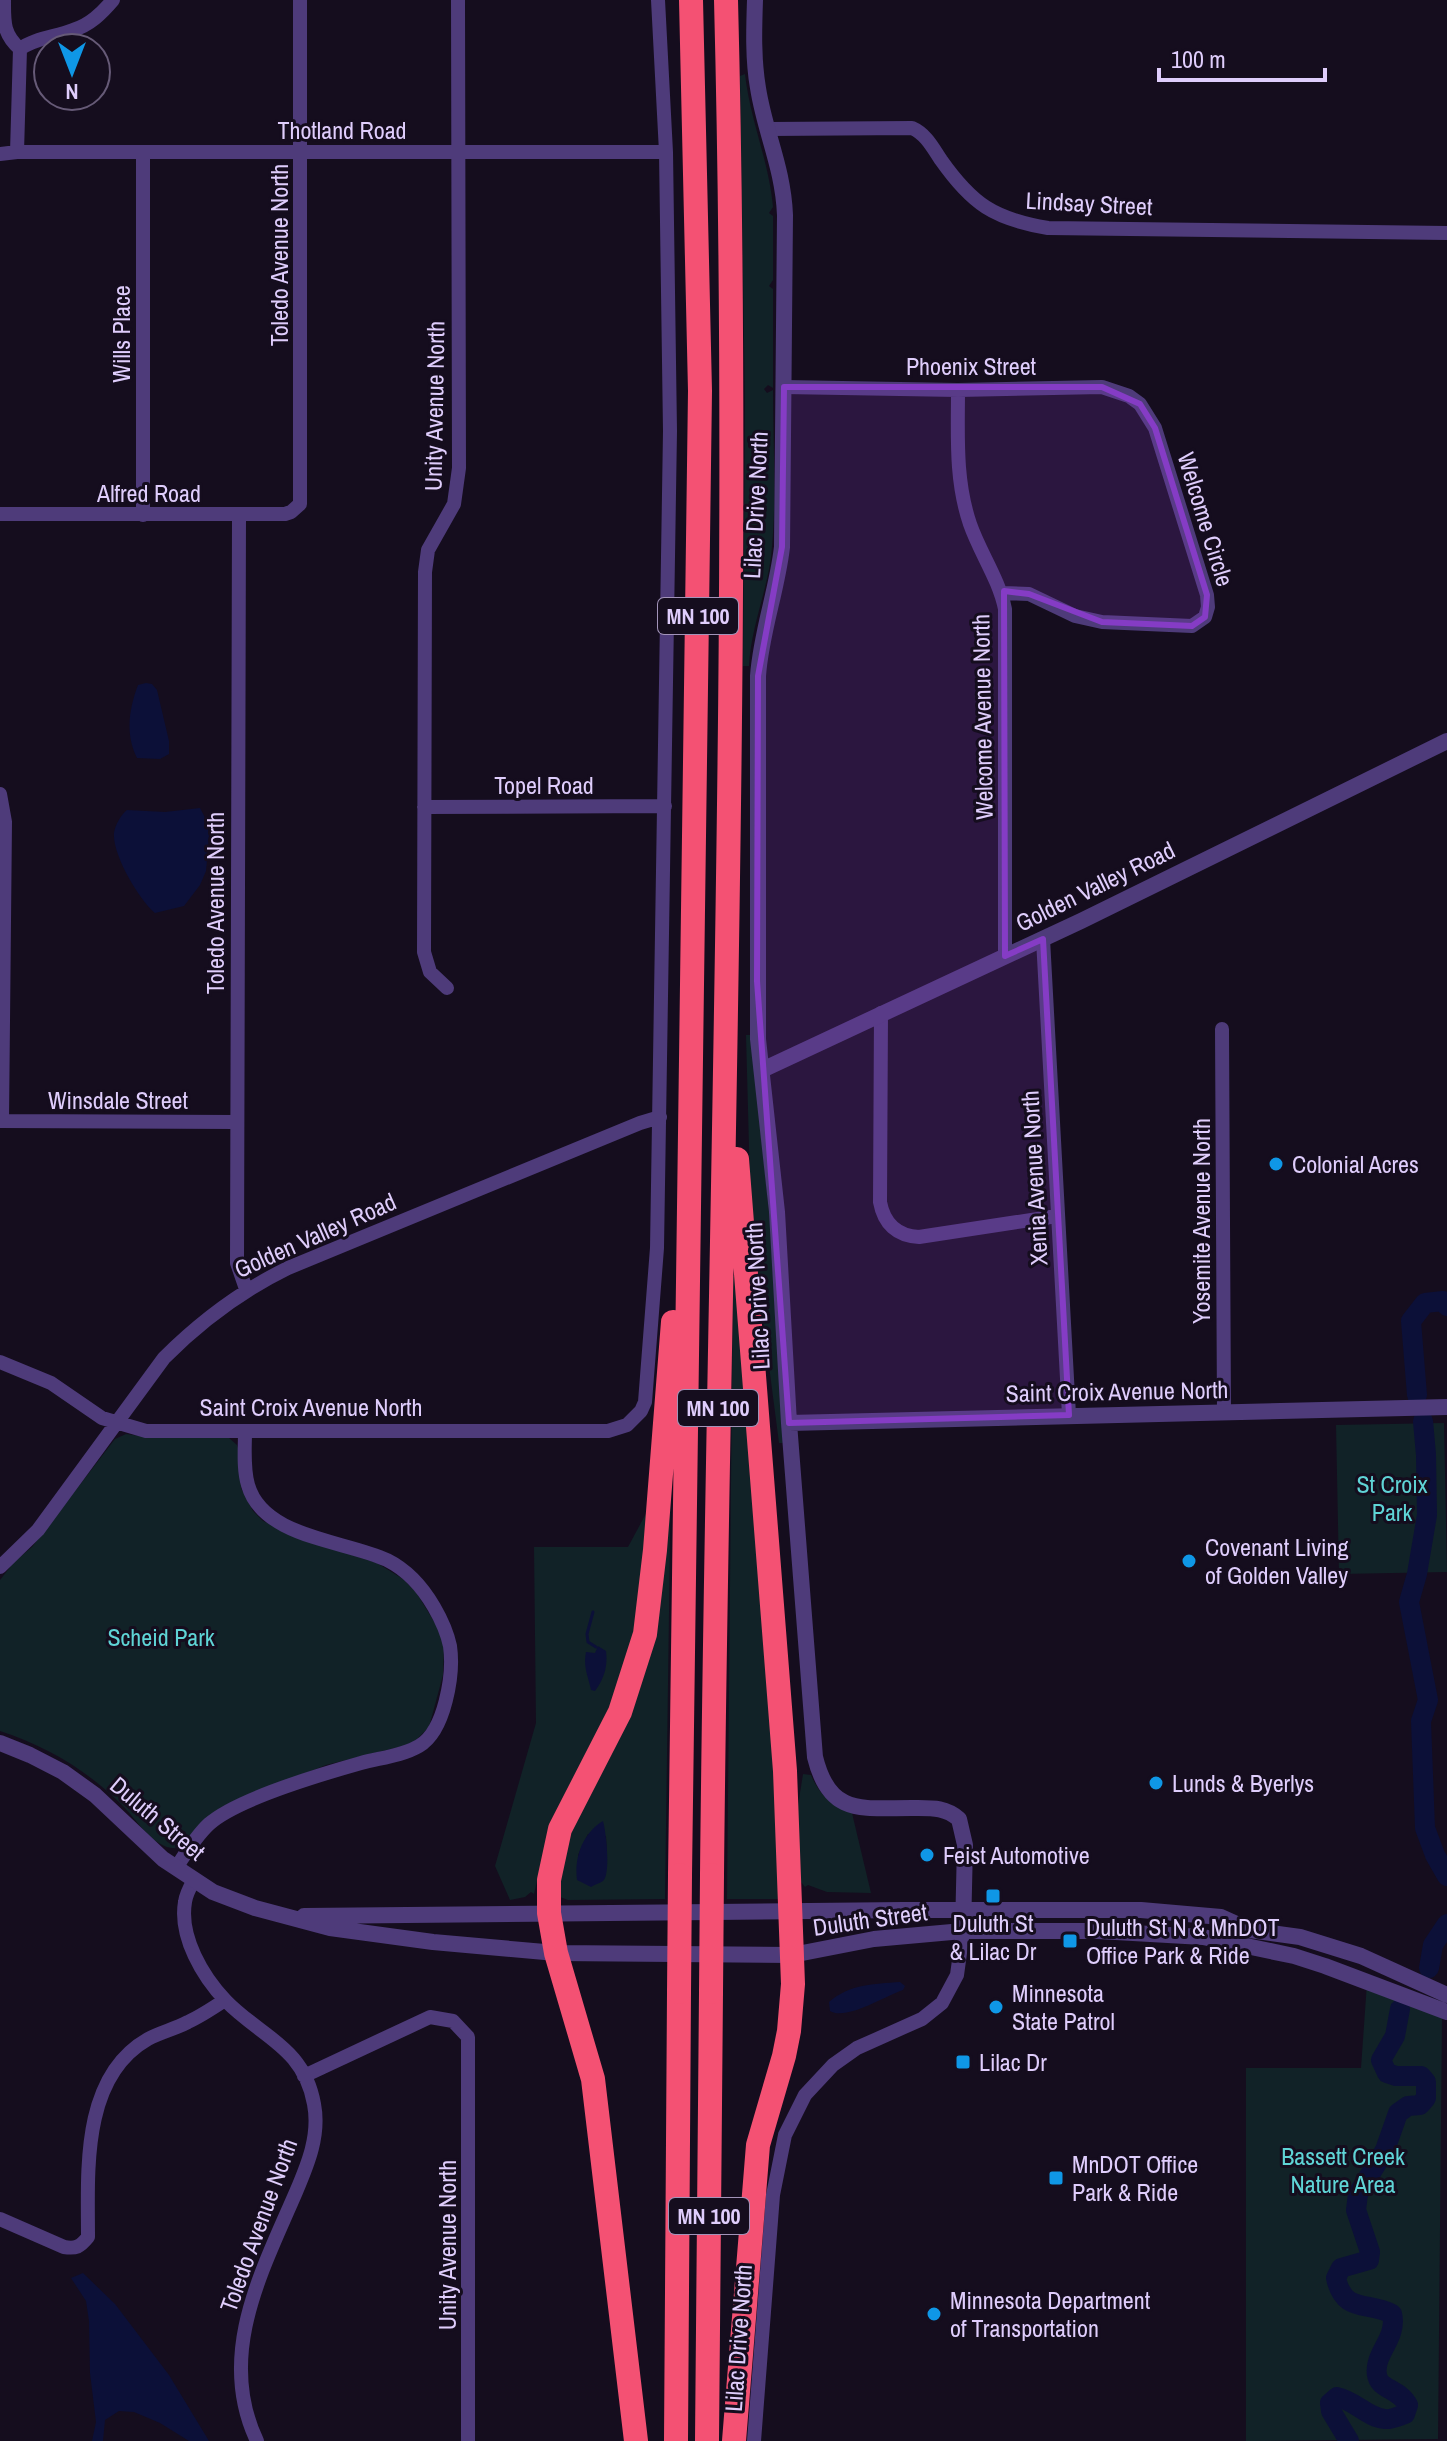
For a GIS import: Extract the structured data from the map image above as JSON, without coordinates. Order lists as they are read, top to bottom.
{
  "streets": {
    "highway": ["MN 100"],
    "street": [
      "Thotland Road",
      "Lindsay Street",
      "Toledo Avenue North",
      "Wills Place",
      "Phoenix Street",
      "Unity Avenue North",
      "Alfred Road",
      "Lilac Drive North",
      "Welcome Circle",
      "Welcome Avenue North",
      "Topel Road",
      "Golden Valley Road",
      "Winsdale Street",
      "Xenia Avenue North",
      "Yosemite Avenue North",
      "Saint Croix Avenue North",
      "Duluth Street"
    ]
  },
  "crossings": [
    ["Thotland Road", "Toledo Avenue North"],
    ["Thotland Road", "Wills Place"],
    ["Thotland Road", "Unity Avenue North"],
    ["Lindsay Street", "Lilac Drive North"],
    ["Toledo Avenue North", "Unity Avenue North"],
    ["Toledo Avenue North", "Alfred Road"],
    ["Toledo Avenue North", "Golden Valley Road"],
    ["Toledo Avenue North", "Winsdale Street"],
    ["Toledo Avenue North", "Duluth Street"],
    ["Wills Place", "Alfred Road"],
    ["Phoenix Street", "Lilac Drive North"],
    ["Phoenix Street", "Welcome Circle"],
    ["Phoenix Street", "Welcome Avenue North"],
    ["Unity Avenue North", "Topel Road"],
    ["Lilac Drive North", "Golden Valley Road"],
    ["Lilac Drive North", "Saint Croix Avenue North"],
    ["Lilac Drive North", "Duluth Street"],
    ["Welcome Circle", "Welcome Avenue North"],
    ["Welcome Avenue North", "Golden Valley Road"],
    ["Golden Valley Road", "Xenia Avenue North"],
    ["Golden Valley Road", "Saint Croix Avenue North"],
    ["Xenia Avenue North", "Saint Croix Avenue North"],
    ["Yosemite Avenue North", "Saint Croix Avenue North"]
  ],
  "parks": ["St Croix Park", "Scheid Park", "Bassett Creek Nature Area"],
  "places": {
    "other": [
      "Colonial Acres",
      "Covenant Living of Golden Valley",
      "Lunds & Byerlys",
      "Feist Automotive",
      "Minnesota State Patrol",
      "Minnesota Department of Transportation"
    ],
    "transit": [
      "Duluth St & Lilac Dr",
      "Duluth St N & MnDOT Office Park & Ride",
      "Lilac Dr",
      "MnDOT Office Park & Ride"
    ]
  },
  "scale_bar": "100 m",
  "north": "bottom"
}
